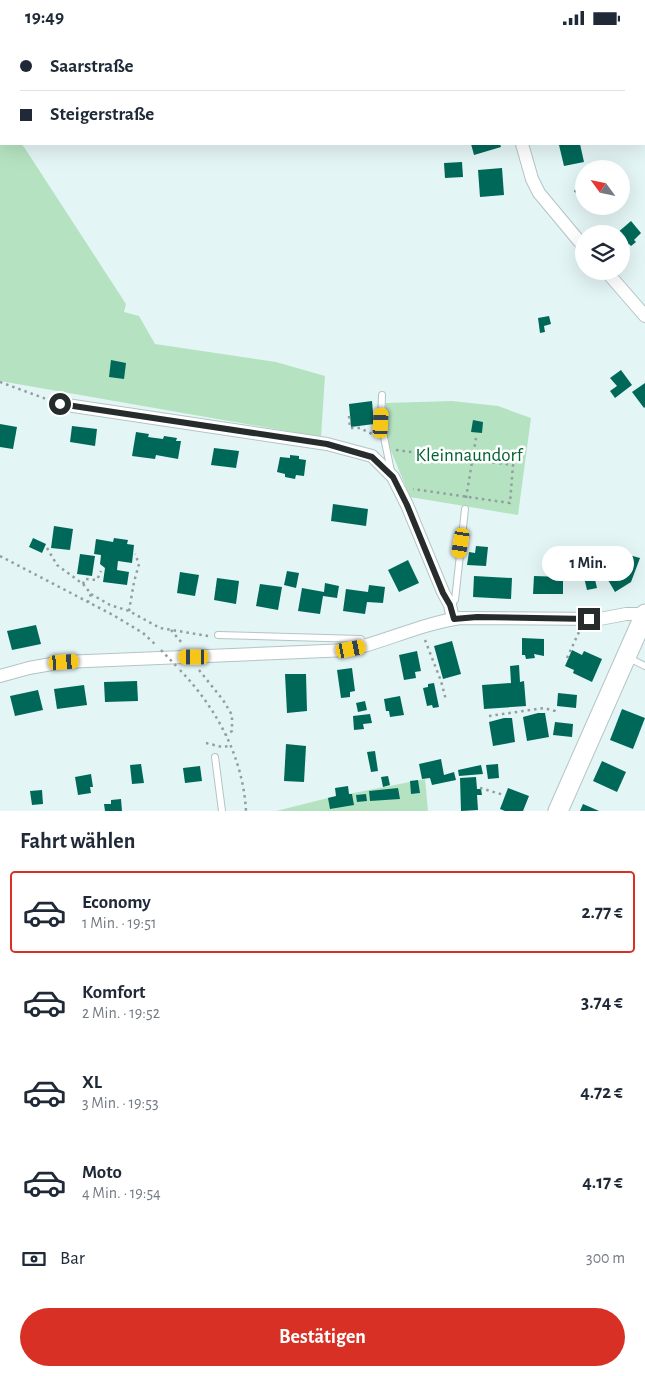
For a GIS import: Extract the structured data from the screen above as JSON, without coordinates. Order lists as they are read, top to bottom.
{
  "parks": ["Kleinnaundorf"],
  "north": "top left",
  "page": {
    "status": "19:49",
    "banner": ["Saarstraße", "Steigerstraße"],
    "bubble": "1 Min.",
    "heading": "Fahrt wählen",
    "list": [
      {
        "name": "Economy",
        "note": "1 Min. · 19:51",
        "value": "2.77 €"
      },
      {
        "name": "Komfort",
        "note": "2 Min. · 19:52",
        "value": "3.74 €"
      },
      {
        "name": "XL",
        "note": "3 Min. · 19:53",
        "value": "4.72 €"
      },
      {
        "name": "Moto",
        "note": "4 Min. · 19:54",
        "value": "4.17 €"
      }
    ],
    "pay": ["Bar", "300 m"],
    "buttons": "Bestätigen"
  }
}
